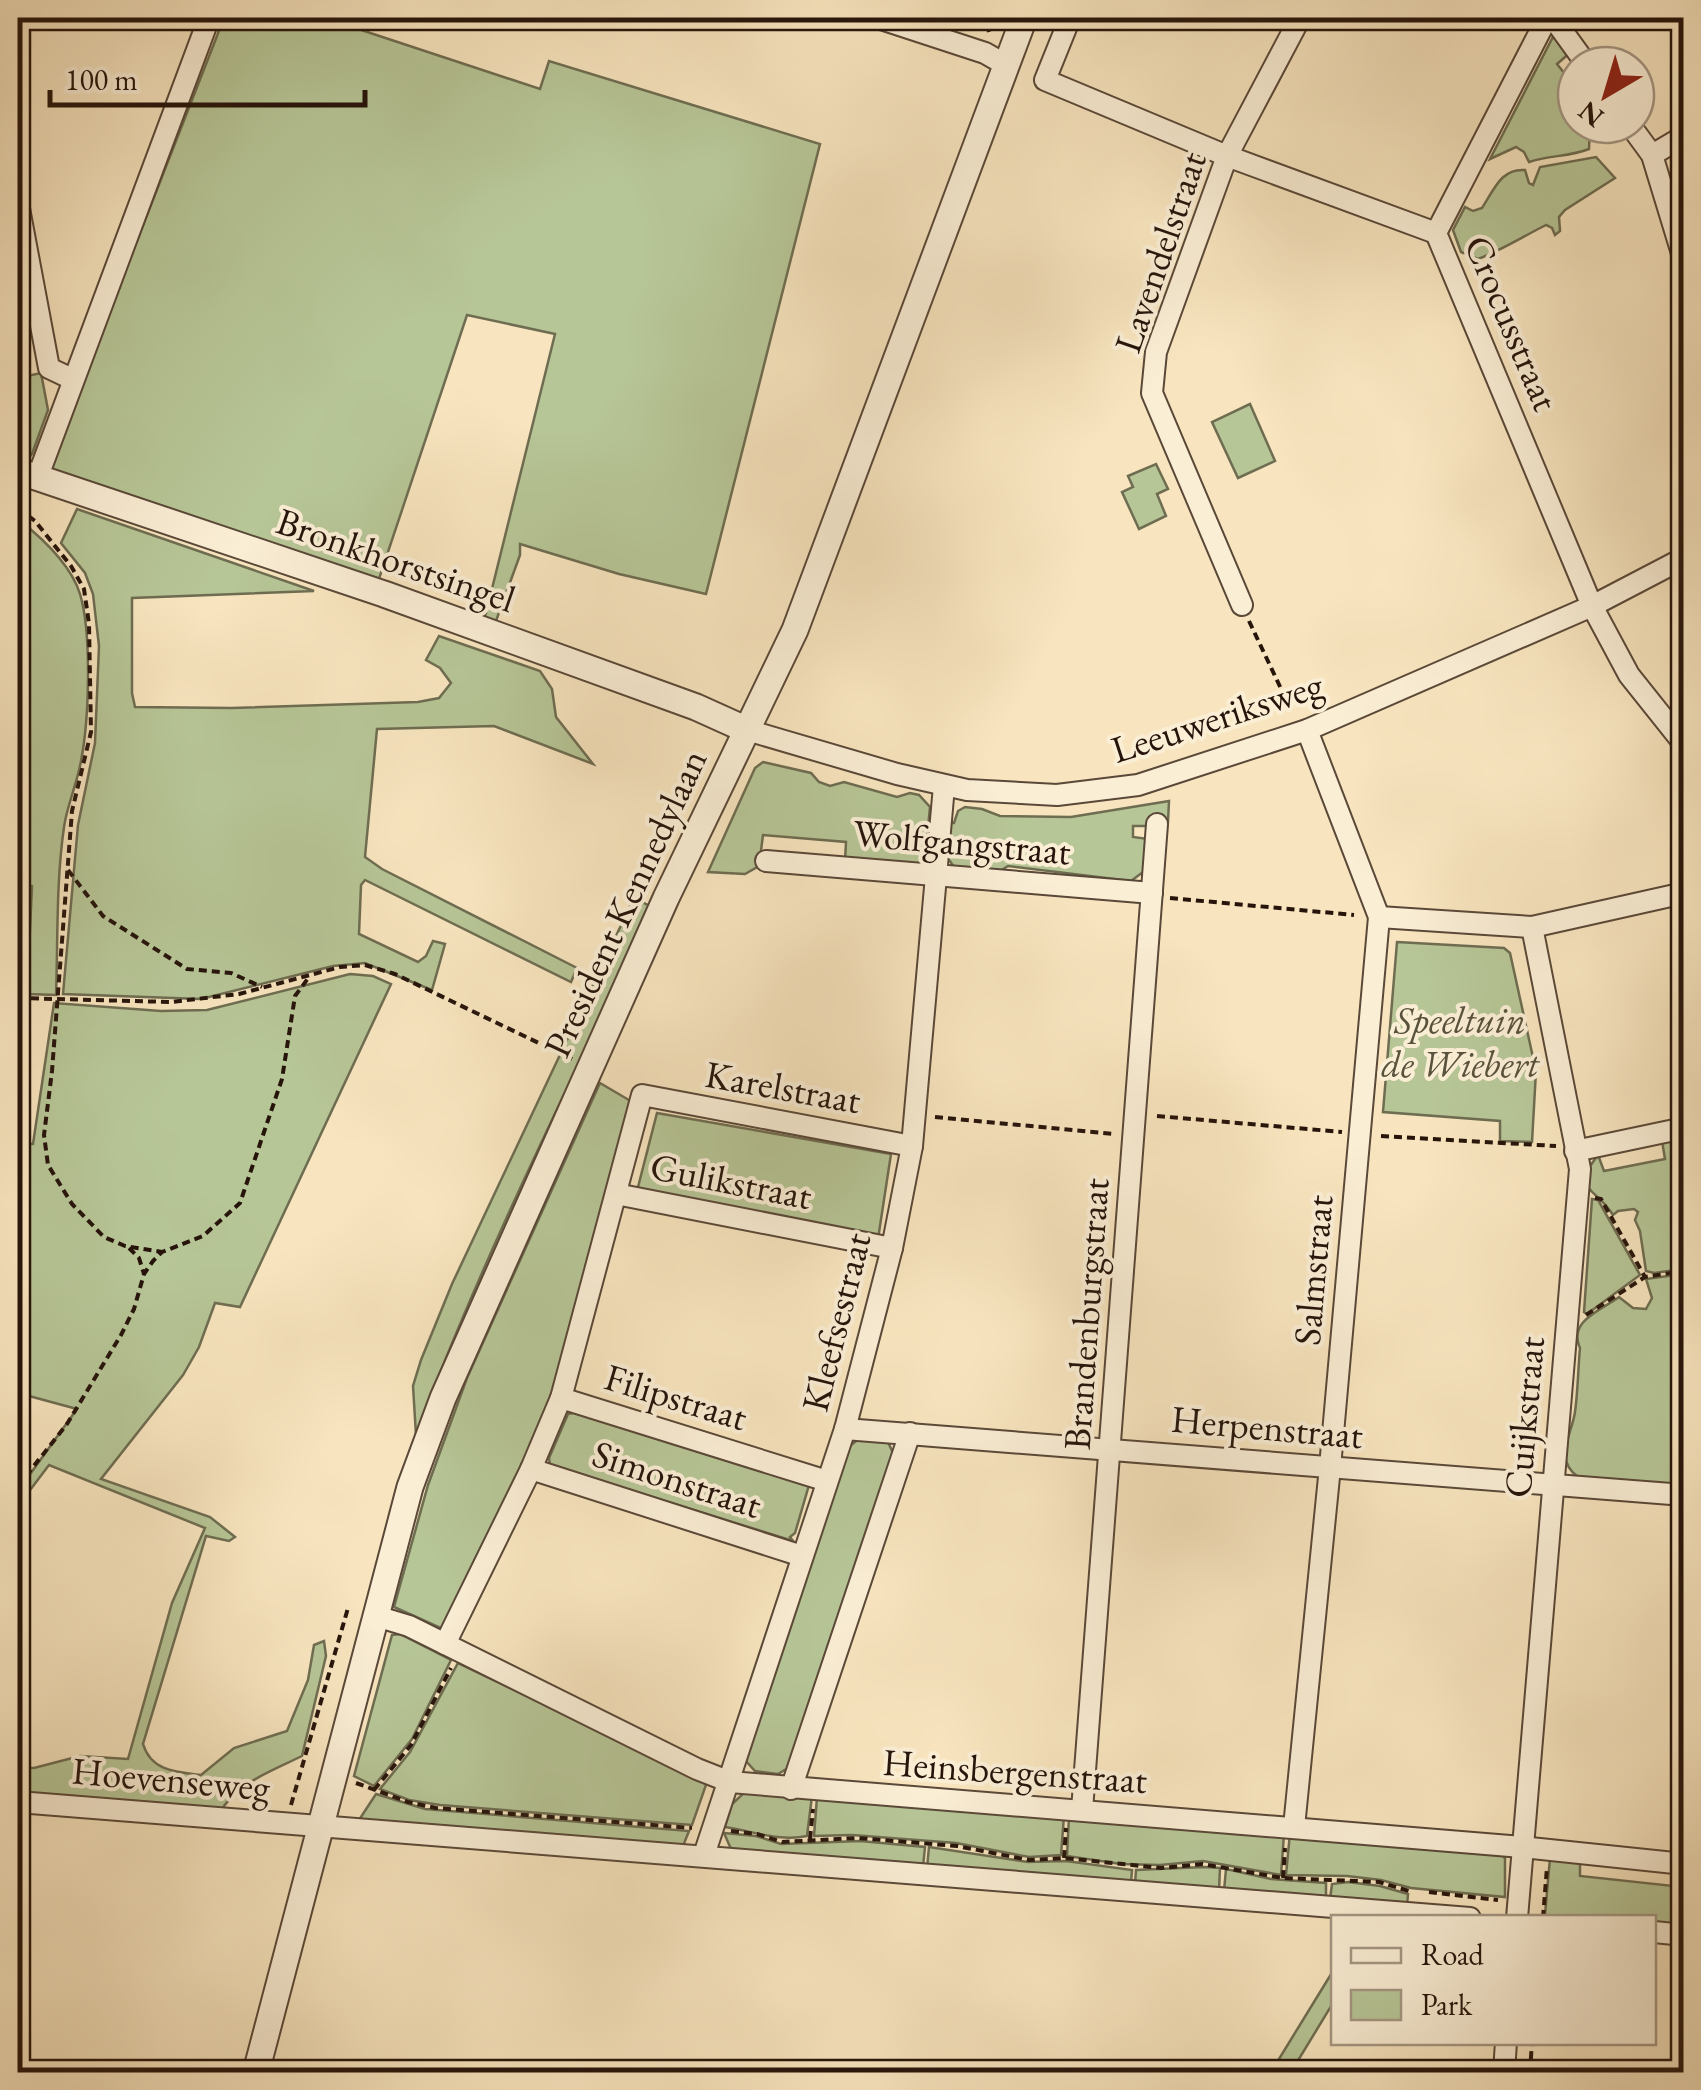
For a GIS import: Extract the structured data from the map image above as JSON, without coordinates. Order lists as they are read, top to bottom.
{
  "streets": {
    "street": [
      "Lavendelstraat",
      "Crocusstraat",
      "Bronkhorstsingel",
      "Leeuweriksweg",
      "Wolfgangstraat",
      "President Kennedylaan",
      "Karelstraat",
      "Gulikstraat",
      "Salmstraat",
      "Brandenburgstraat",
      "Kleefsestraat",
      "Filipstraat",
      "Cuijkstraat",
      "Herpenstraat",
      "Simonstraat",
      "Heinsbergenstraat",
      "Hoevenseweg"
    ]
  },
  "crossings": [
    ["Lavendelstraat", "Crocusstraat"],
    ["Crocusstraat", "Leeuweriksweg"],
    ["Bronkhorstsingel", "Leeuweriksweg"],
    ["Bronkhorstsingel", "President Kennedylaan"],
    ["Leeuweriksweg", "President Kennedylaan"],
    ["Leeuweriksweg", "Salmstraat"],
    ["Leeuweriksweg", "Kleefsestraat"],
    ["Wolfgangstraat", "Brandenburgstraat"],
    ["Wolfgangstraat", "Kleefsestraat"],
    ["President Kennedylaan", "Heinsbergenstraat"],
    ["President Kennedylaan", "Hoevenseweg"],
    ["Karelstraat", "Gulikstraat"],
    ["Karelstraat", "Kleefsestraat"],
    ["Gulikstraat", "Kleefsestraat"],
    ["Salmstraat", "Herpenstraat"],
    ["Salmstraat", "Heinsbergenstraat"],
    ["Brandenburgstraat", "Herpenstraat"],
    ["Brandenburgstraat", "Heinsbergenstraat"],
    ["Kleefsestraat", "Filipstraat"],
    ["Kleefsestraat", "Herpenstraat"],
    ["Kleefsestraat", "Simonstraat"],
    ["Kleefsestraat", "Heinsbergenstraat"],
    ["Cuijkstraat", "Herpenstraat"],
    ["Cuijkstraat", "Heinsbergenstraat"]
  ],
  "parks": ["Speeltuin de Wiebert"],
  "legend": ["Road", "Park"],
  "scale_bar": "100 m",
  "north": "bottom left"
}
